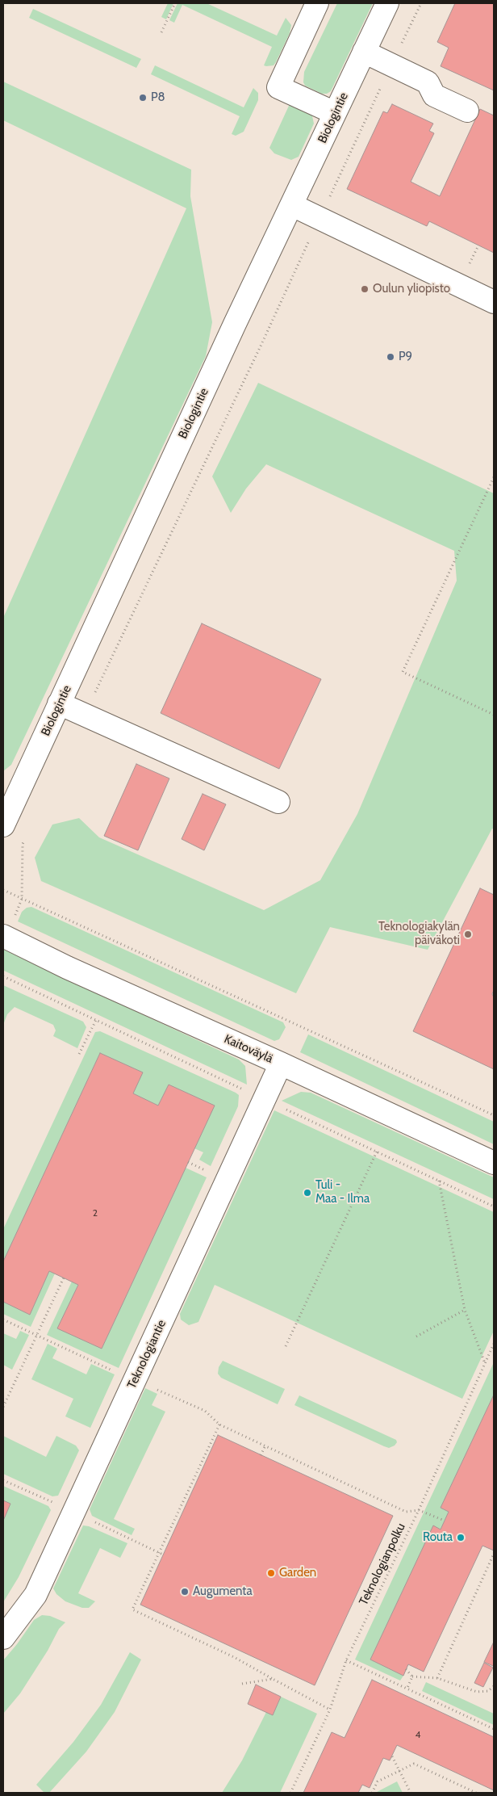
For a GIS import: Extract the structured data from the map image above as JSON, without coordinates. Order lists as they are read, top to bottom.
{
  "streets": {
    "street": ["Biologintie", "Kaitoväylä", "Teknologiantie"],
    "path": ["Teknologianpolku"]
  },
  "crossings": [
    ["Kaitoväylä", "Teknologiantie"]
  ],
  "places": [
    "P8",
    "Oulun yliopisto",
    "P9",
    "Teknologiakylän päiväkoti",
    "Tuli - Maa - Ilma",
    "Routa",
    "Garden",
    "Augumenta"
  ],
  "house_numbers": ["2", "4"]
}
